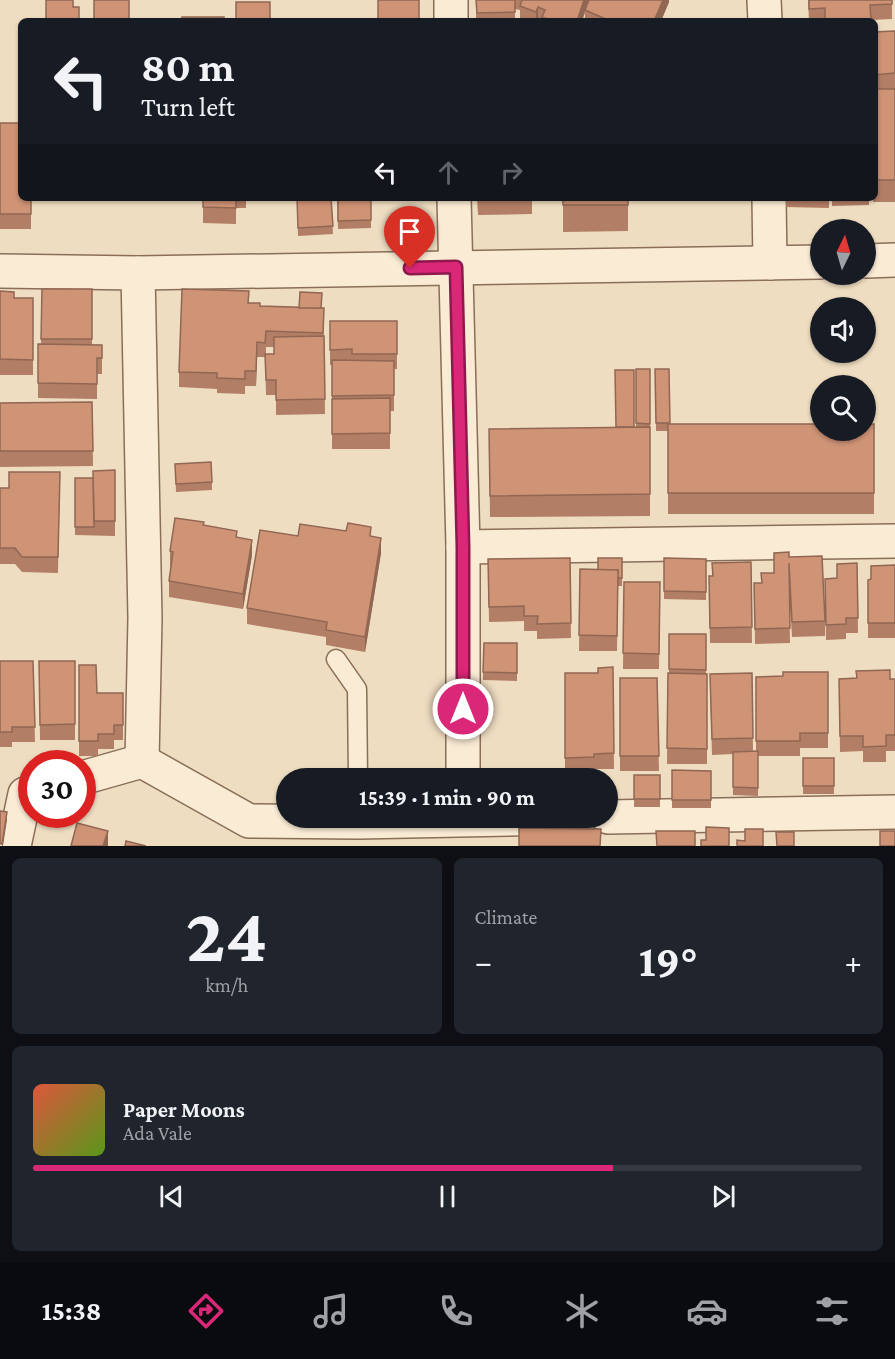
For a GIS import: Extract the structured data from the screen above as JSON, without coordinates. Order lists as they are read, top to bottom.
{
  "north": "top",
  "page": {
    "turn": ["80 m", "Turn left"],
    "limit": "30",
    "trip": "15:39 · 1 min · 90 m",
    "tile": [
      ["24", "km/h"],
      "Climate"
    ],
    "heat": ["−", "19°", "+"],
    "song": ["Paper Moons", "Ada Vale"],
    "tabs": "15:38"
  }
}
